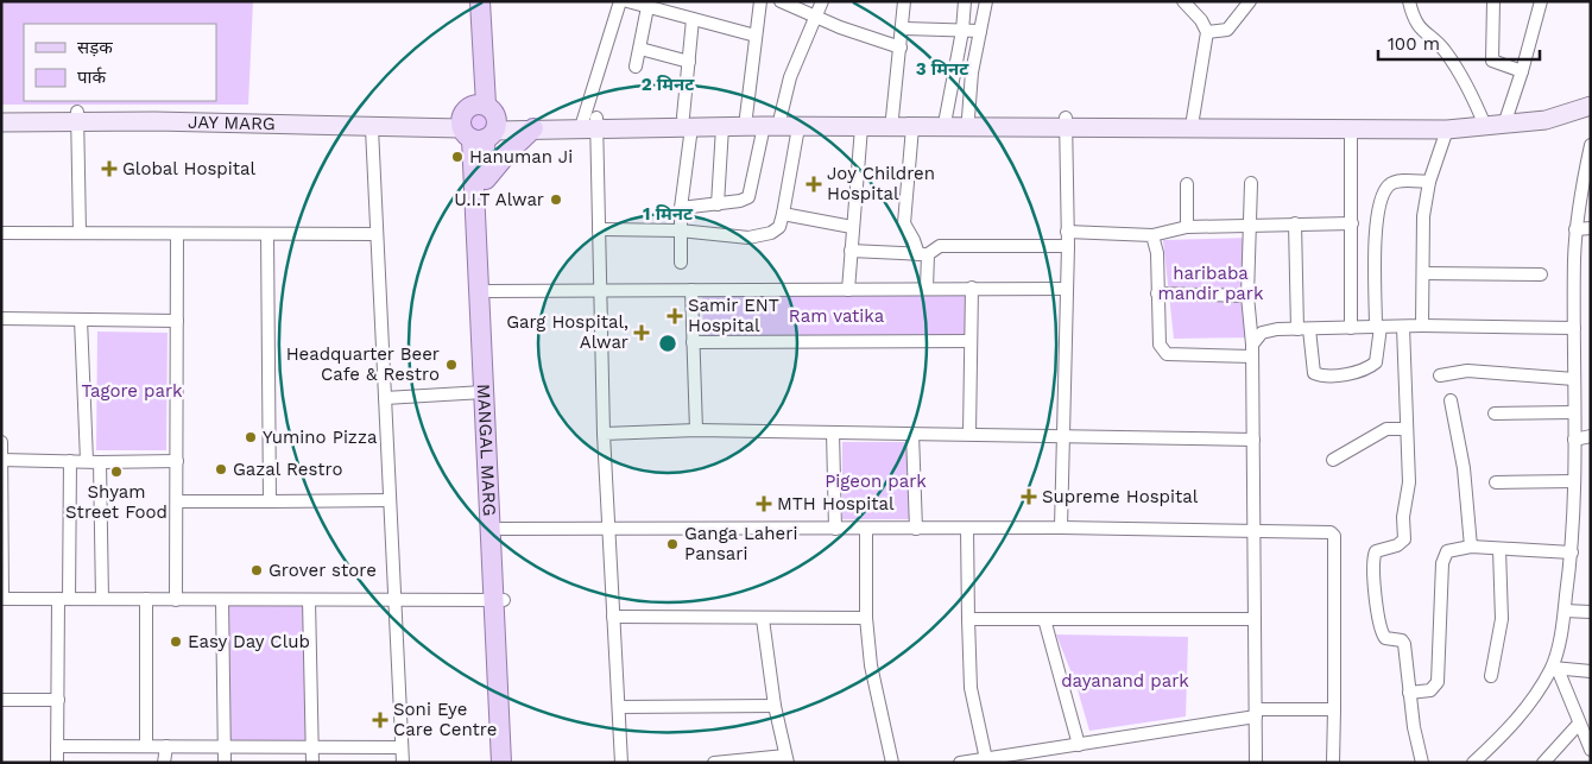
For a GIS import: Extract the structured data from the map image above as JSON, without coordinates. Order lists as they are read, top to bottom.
{
  "streets": {
    "main road": ["JAY MARG", "MANGAL MARG"]
  },
  "crossings": [
    ["JAY MARG", "MANGAL MARG"]
  ],
  "parks": [
    "haribaba mandir park",
    "Ram vatika",
    "Tagore park",
    "Pigeon park",
    "dayanand park"
  ],
  "places": {
    "other": [
      "Hanuman Ji",
      "U.I.T Alwar",
      "Headquarter Beer Cafe & Restro",
      "Yumino Pizza",
      "Gazal Restro",
      "Shyam Street Food",
      "Ganga Laheri Pansari",
      "Grover store",
      "Easy Day Club"
    ],
    "health": [
      "Global Hospital",
      "Joy Children Hospital",
      "Samir ENT Hospital",
      "Garg Hospital, Alwar",
      "Supreme Hospital",
      "MTH Hospital",
      "Soni Eye Care Centre"
    ]
  },
  "legend": ["सड़क", "पार्क"],
  "scale_bar": "100 m",
  "rings": ["3 मिनट", "2 मिनट", "1 मिनट"]
}
